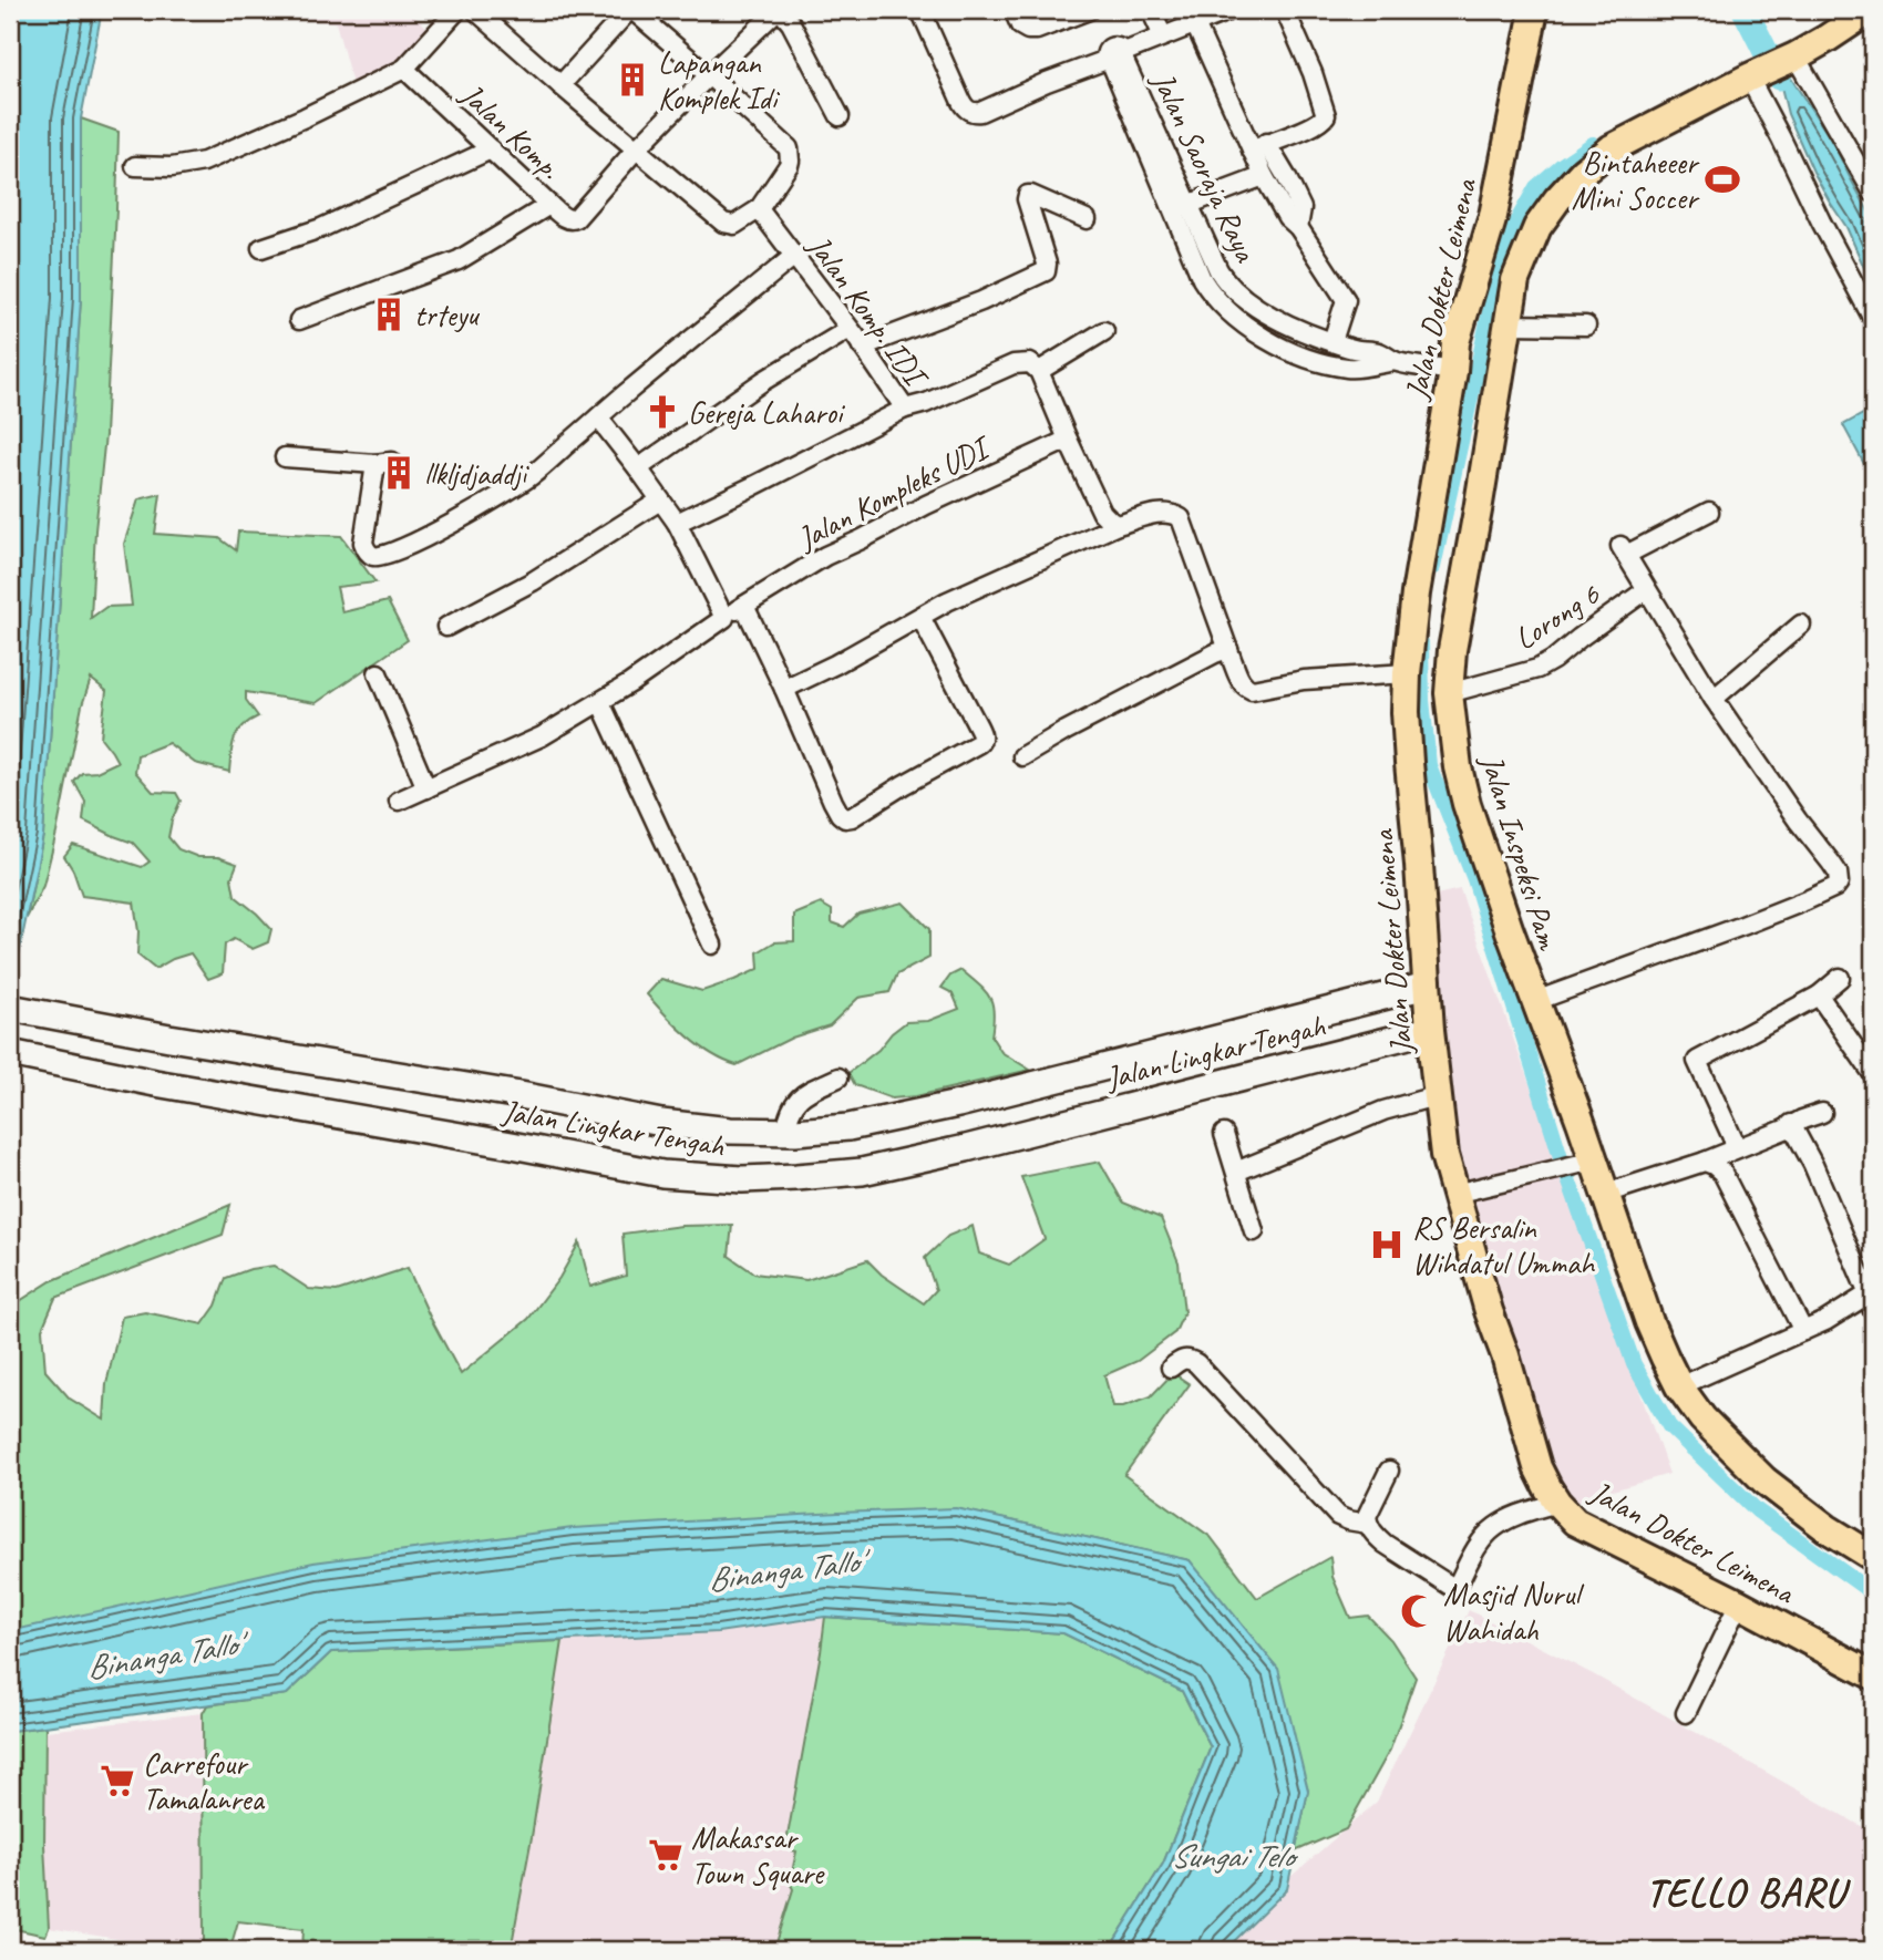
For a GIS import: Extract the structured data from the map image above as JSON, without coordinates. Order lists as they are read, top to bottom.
{
  "streets": {
    "main road": ["Jalan Dokter Leimena", "Jalan Inspeksi Pam", "Jalan Lingkar Tengah"],
    "street": [
      "Jalan Komp.",
      "Jalan Saoraja Raya",
      "Jalan Komp. IDI",
      "Jalan Kompleks UDI",
      "Lorong 6"
    ]
  },
  "crossings": [
    ["Jalan Saoraja Raya", "Jalan Dokter Leimena"],
    ["Jalan Dokter Leimena", "Jalan Lingkar Tengah"],
    ["Lorong 6", "Jalan Inspeksi Pam"]
  ],
  "districts": ["TELLO BARU"],
  "water": ["Binanga Tallo'", "Sungai Telo"],
  "places": {
    "building": ["Lapangan Komplek Idi", "trteyu", "llkljdjaddji"],
    "sports": ["Bintaheeer Mini Soccer"],
    "church": ["Gereja Laharoi"],
    "hospital": ["RS Bersalin Wihdatul Ummah"],
    "mosque": ["Masjid Nurul Wahidah"],
    "supermarket": ["Carrefour Tamalanrea", "Makassar Town Square"]
  }
}
